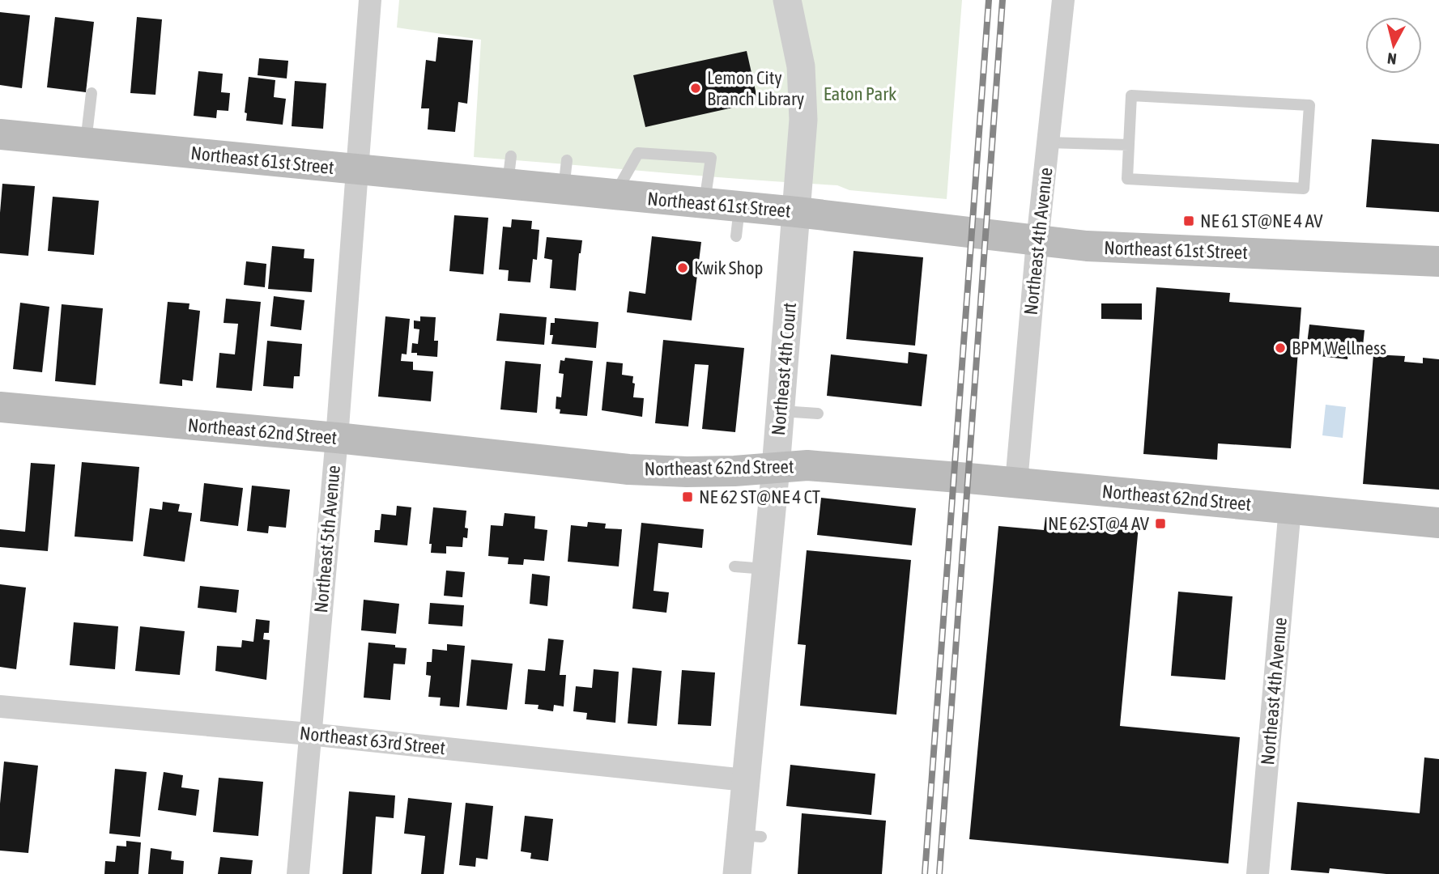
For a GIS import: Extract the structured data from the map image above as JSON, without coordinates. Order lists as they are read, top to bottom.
{
  "streets": {
    "main road": ["Northeast 61st Street", "Northeast 62nd Street"],
    "street": [
      "Northeast 4th Avenue",
      "Northeast 4th Court",
      "Northeast 5th Avenue",
      "Northeast 63rd Street"
    ]
  },
  "crossings": [
    ["Northeast 61st Street", "Northeast 4th Avenue"],
    ["Northeast 61st Street", "Northeast 4th Court"],
    ["Northeast 61st Street", "Northeast 5th Avenue"],
    ["Northeast 4th Avenue", "Northeast 62nd Street"],
    ["Northeast 4th Court", "Northeast 62nd Street"],
    ["Northeast 4th Court", "Northeast 63rd Street"],
    ["Northeast 62nd Street", "Northeast 5th Avenue"],
    ["Northeast 5th Avenue", "Northeast 63rd Street"]
  ],
  "parks": ["Eaton Park"],
  "places": {
    "other": ["Lemon City Branch Library", "Kwik Shop", "BPM Wellness"],
    "transit": ["NE 61 ST@NE 4 AV", "NE 62 ST@NE 4 CT", "NE 62 ST@4 AV"]
  },
  "north": "bottom"
}
